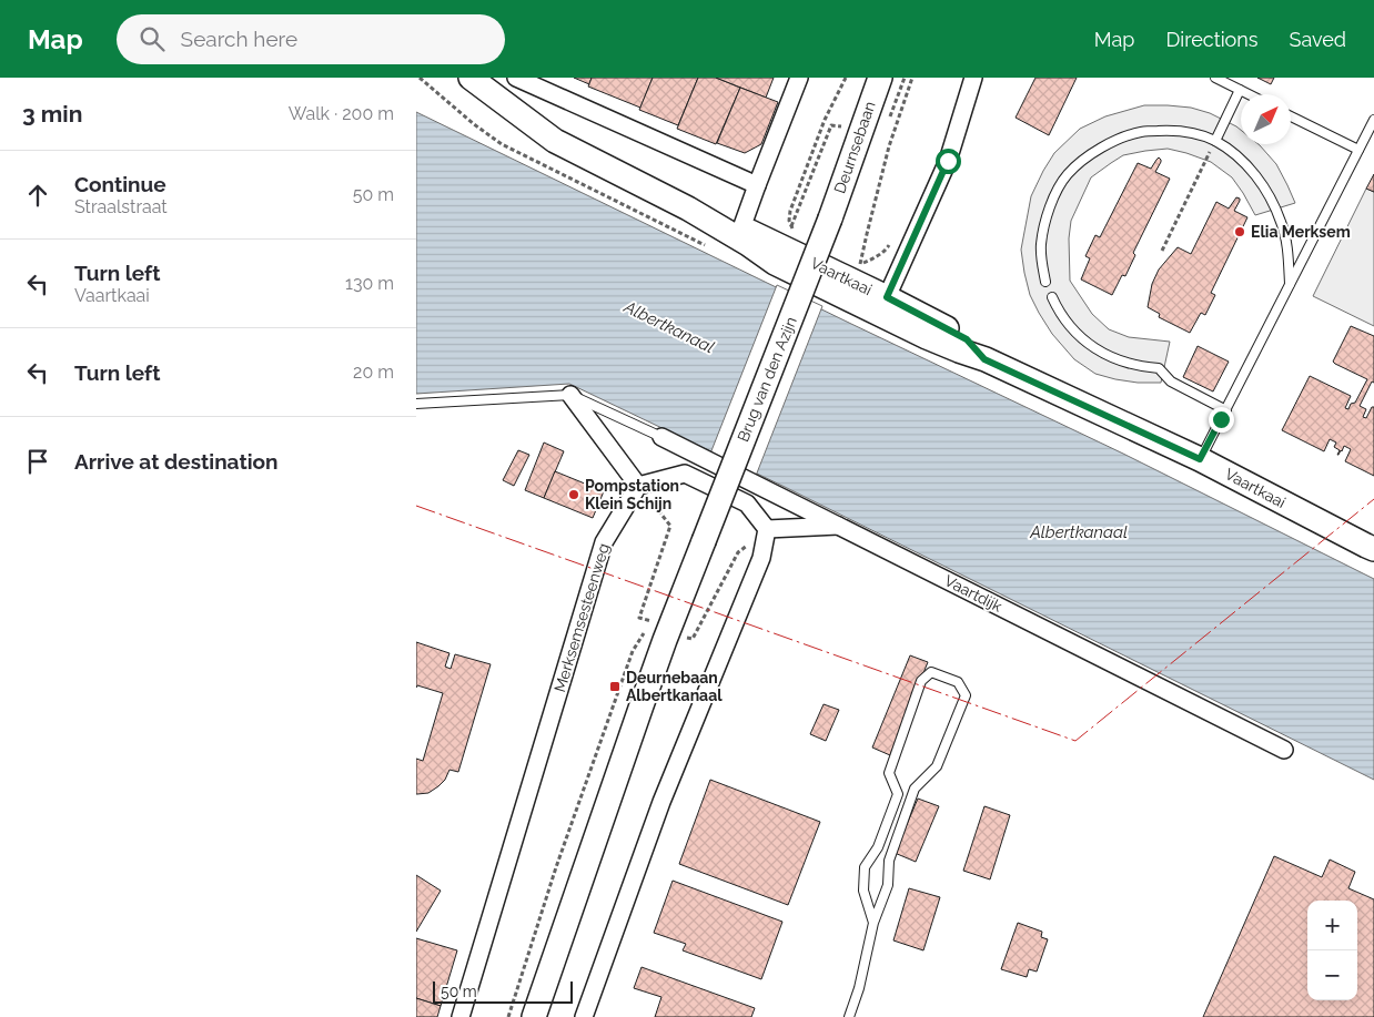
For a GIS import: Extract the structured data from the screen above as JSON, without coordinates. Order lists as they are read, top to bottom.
{
  "streets": {
    "street": [
      "Deurnsebaan",
      "Vaartkaai",
      "Brug van den Azijn",
      "Vaartdijk",
      "Merksemsesteenweg"
    ]
  },
  "crossings": [
    ["Deurnsebaan", "Brug van den Azijn"]
  ],
  "water": ["Albertkanaal"],
  "places": {
    "other": ["Elia Merksem", "Pompstation Klein Schijn"],
    "transit": ["Deurnebaan Albertkanaal"]
  },
  "scale_bar": "50 m",
  "north": "top right",
  "page": {
    "header": "Map",
    "search": "Search here",
    "nav": ["Map", "Directions", "Saved"],
    "heading": ["3 min", "Walk · 200 m"],
    "list": [
      ["Continue", "Straalstraat", "50 m"],
      ["Turn left", "Vaartkaai", "130 m"],
      ["Turn left", "20 m"],
      "Arrive at destination"
    ],
    "map_buttons": ["+", "−"],
    "scale": "50 m"
  }
}
